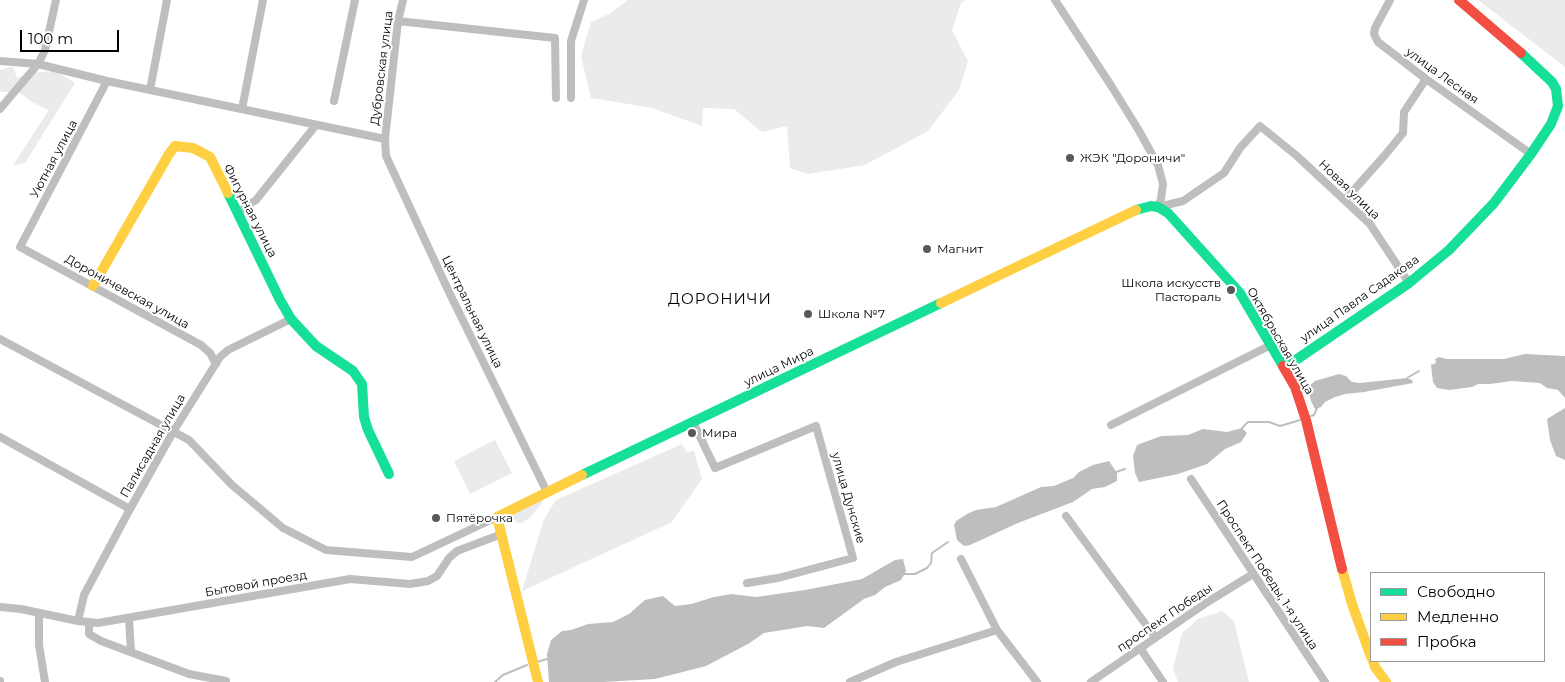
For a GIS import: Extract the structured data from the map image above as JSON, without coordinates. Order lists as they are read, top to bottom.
{
  "streets": {
    "street": [
      "Дубровская улица",
      "улица Лесная",
      "Уютная улица",
      "Новая улица",
      "Фигурная улица",
      "Дороничевская улица",
      "улица Павла Садакова",
      "Центральная улица",
      "Октябрьская улица",
      "улица Мира",
      "Палисадная улица",
      "улица Дунские",
      "Проспект Победы, 1-я улица",
      "Бытовой проезд",
      "проспект Победы"
    ]
  },
  "crossings": [
    ["Дубровская улица", "Центральная улица"],
    ["улица Лесная", "улица Павла Садакова"],
    ["Уютная улица", "Дороничевская улица"],
    ["Новая улица", "улица Павла Садакова"],
    ["Новая улица", "Октябрьская улица"],
    ["Новая улица", "улица Мира"],
    ["Фигурная улица", "Дороничевская улица"],
    ["Фигурная улица", "Палисадная улица"],
    ["Дороничевская улица", "Палисадная улица"],
    ["улица Павла Садакова", "Октябрьская улица"],
    ["Центральная улица", "улица Мира"],
    ["Октябрьская улица", "улица Мира"],
    ["улица Мира", "Палисадная улица"],
    ["улица Мира", "улица Дунские"],
    ["Палисадная улица", "Бытовой проезд"],
    ["Проспект Победы, 1-я улица", "проспект Победы"]
  ],
  "districts": ["ДОРОНИЧИ"],
  "places": [
    "ЖЭК \"Дороничи\"",
    "Магнит",
    "Школа искусств Пастораль",
    "Школа №7",
    "Мира",
    "Пятёрочка"
  ],
  "legend": ["Свободно", "Медленно", "Пробка"],
  "scale_bar": "100 m"
}
